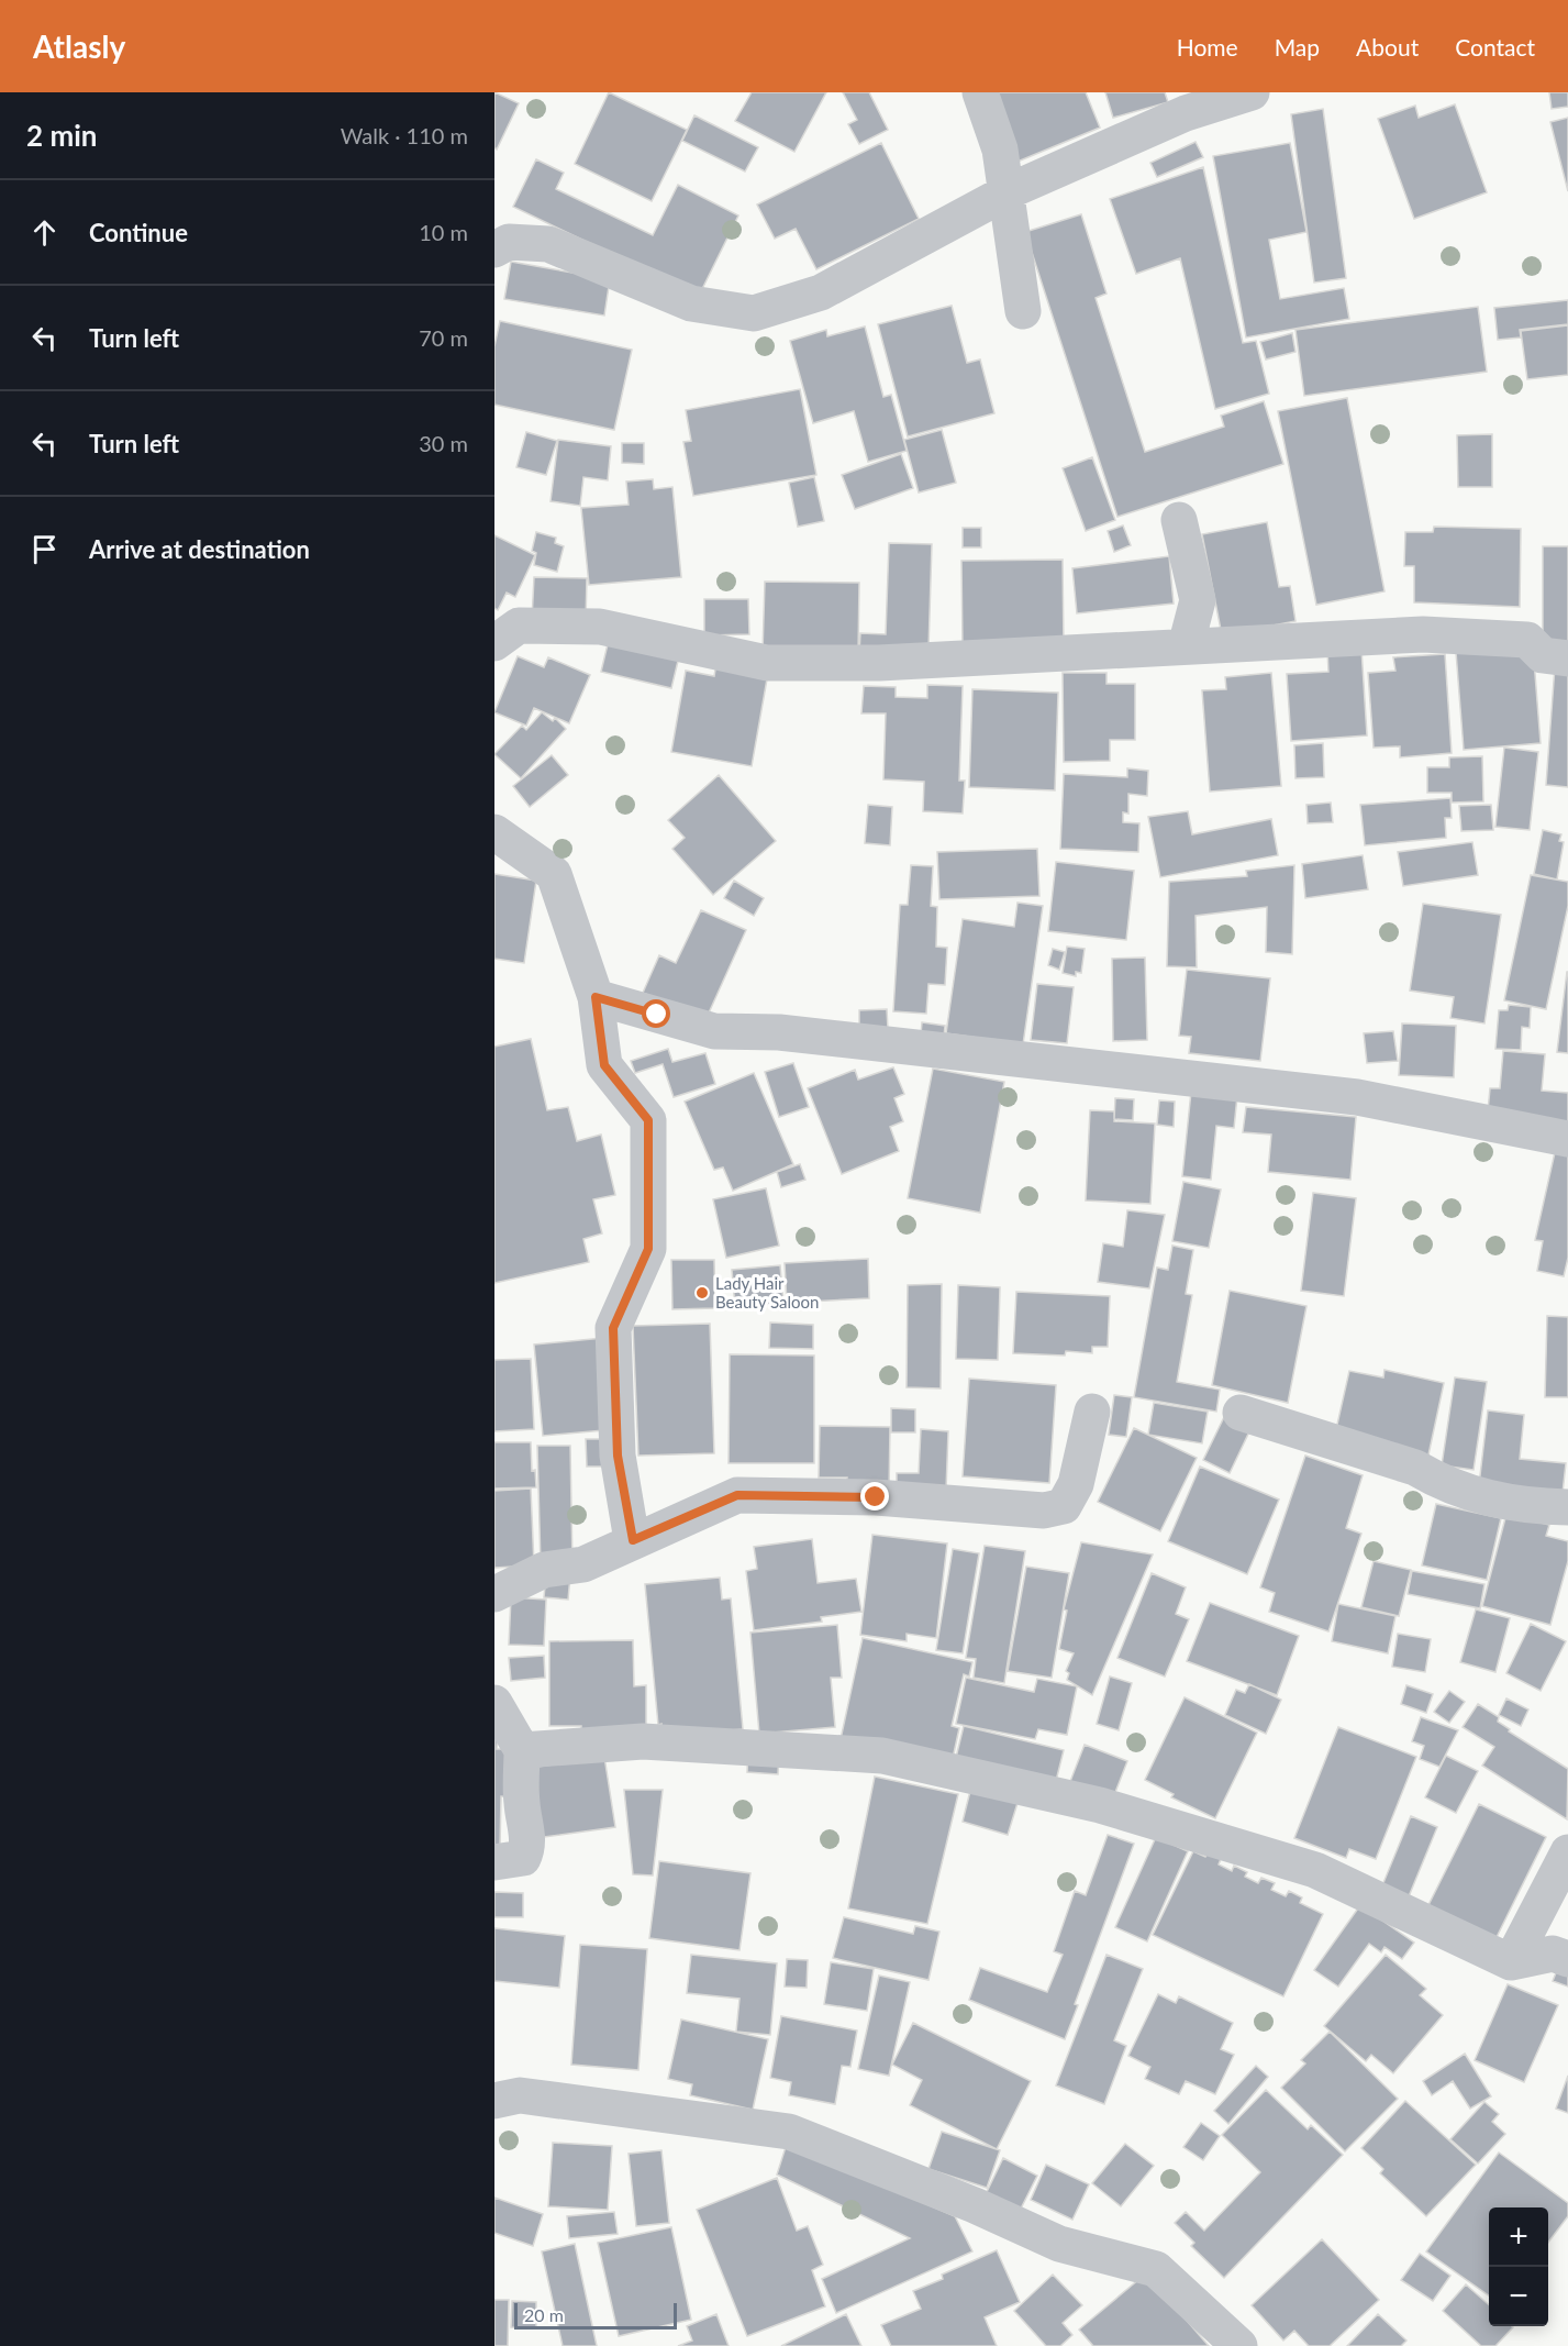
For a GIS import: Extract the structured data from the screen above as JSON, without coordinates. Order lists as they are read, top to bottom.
{
  "places": ["Lady Hair Beauty Saloon"],
  "scale_bar": "20 m",
  "page": {
    "header": "Atlasly",
    "nav": [
      "Home",
      "Map",
      "About",
      "Contact"
    ],
    "heading": ["2 min", "Walk · 110 m"],
    "list": [
      ["Continue", "10 m"],
      ["Turn left", "70 m"],
      ["Turn left", "30 m"],
      "Arrive at destination"
    ],
    "map_buttons": ["+", "−"],
    "scale": "20 m"
  }
}
